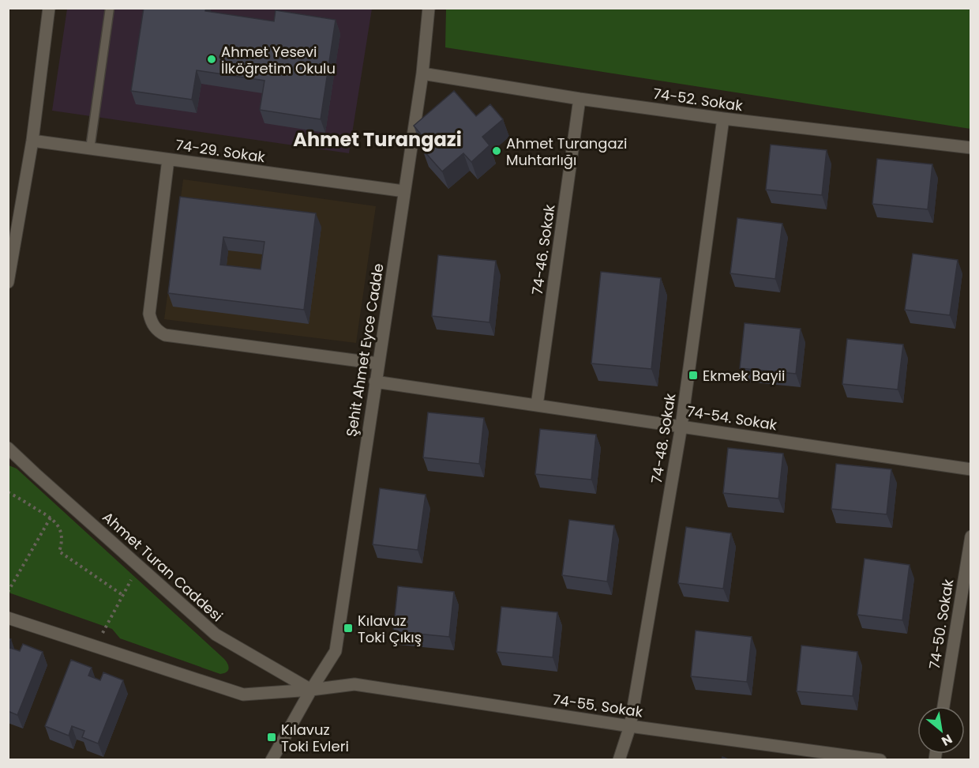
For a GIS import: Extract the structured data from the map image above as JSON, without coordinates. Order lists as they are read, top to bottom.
{
  "streets": {
    "street": [
      "74-52. Sokak",
      "74-29. Sokak",
      "74-46. Sokak",
      "Şehit Ahmet Eyce Cadde",
      "74-54. Sokak",
      "74-48. Sokak",
      "Ahmet Turan Caddesi",
      "74-50. Sokak",
      "74-55. Sokak"
    ]
  },
  "crossings": [
    ["74-52. Sokak", "74-46. Sokak"],
    ["74-52. Sokak", "Şehit Ahmet Eyce Cadde"],
    ["74-52. Sokak", "74-48. Sokak"],
    ["74-29. Sokak", "Şehit Ahmet Eyce Cadde"],
    ["74-46. Sokak", "74-54. Sokak"],
    ["Şehit Ahmet Eyce Cadde", "74-54. Sokak"],
    ["Şehit Ahmet Eyce Cadde", "Ahmet Turan Caddesi"],
    ["Şehit Ahmet Eyce Cadde", "74-55. Sokak"],
    ["74-54. Sokak", "74-48. Sokak"],
    ["74-48. Sokak", "74-55. Sokak"],
    ["Ahmet Turan Caddesi", "74-55. Sokak"]
  ],
  "districts": ["Ahmet Turangazi"],
  "places": {
    "other": ["Ahmet Yesevi İlköğretim Okulu", "Ahmet Turangazi Muhtarlığı"],
    "transit": ["Ekmek Bayii", "Kılavuz Toki Çıkış", "Kılavuz Toki Evleri"]
  },
  "north": "bottom right"
}
